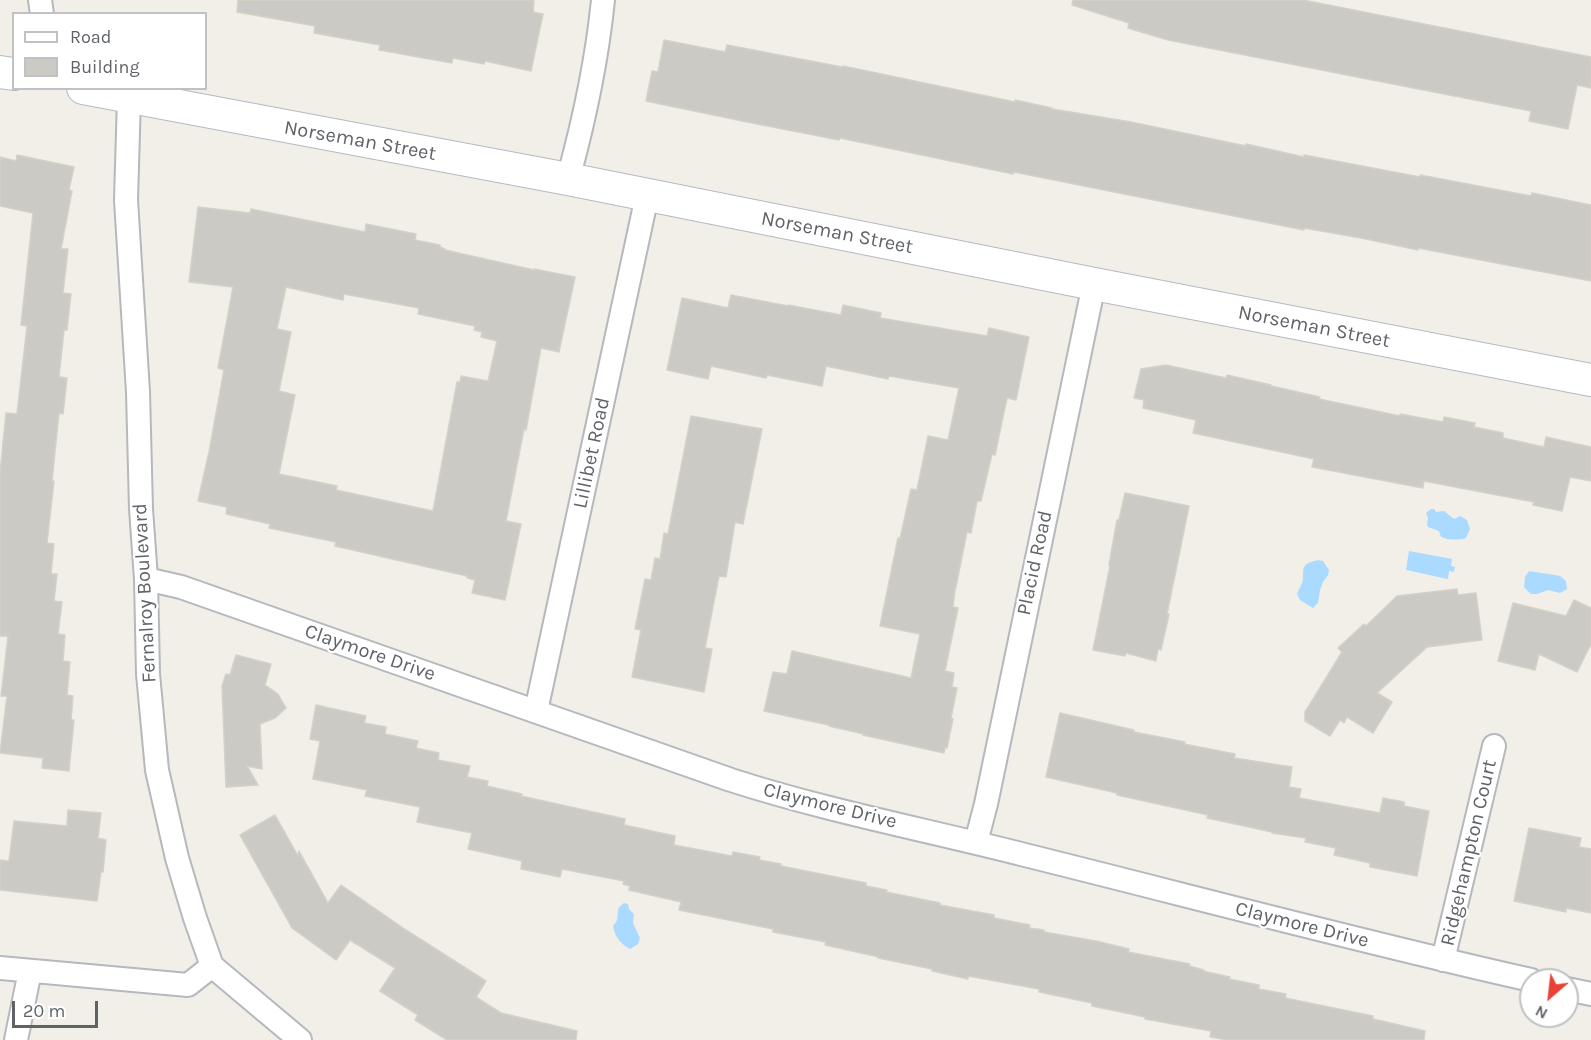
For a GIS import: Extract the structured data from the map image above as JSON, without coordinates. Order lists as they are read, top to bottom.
{
  "streets": {
    "street": [
      "Norseman Street",
      "Lillibet Road",
      "Placid Road",
      "Fernalroy Boulevard",
      "Claymore Drive",
      "Ridgehampton Court"
    ]
  },
  "crossings": [
    ["Norseman Street", "Lillibet Road"],
    ["Norseman Street", "Placid Road"],
    ["Norseman Street", "Fernalroy Boulevard"],
    ["Lillibet Road", "Claymore Drive"],
    ["Placid Road", "Claymore Drive"],
    ["Fernalroy Boulevard", "Claymore Drive"],
    ["Claymore Drive", "Ridgehampton Court"]
  ],
  "legend": ["Road", "Building"],
  "scale_bar": "20 m",
  "north": "bottom left"
}
